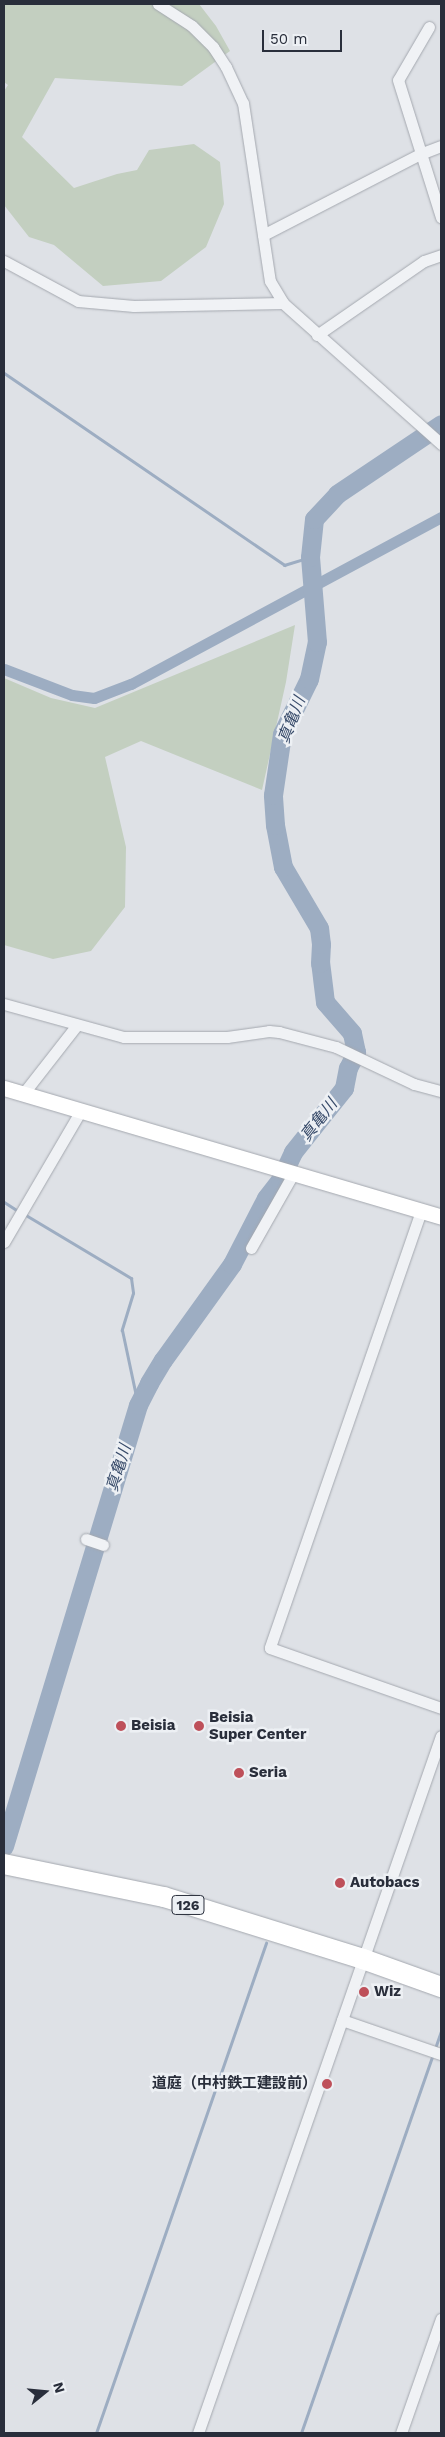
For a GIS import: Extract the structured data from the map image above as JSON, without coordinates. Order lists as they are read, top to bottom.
{
  "streets": {
    "highway": ["126"]
  },
  "water": ["真亀川"],
  "places": [
    "Beisia",
    "Beisia Super Center",
    "Seria",
    "Autobacs",
    "Wiz",
    "道庭（中村鉄工建設前）"
  ],
  "scale_bar": "50 m",
  "north": "right"
}
